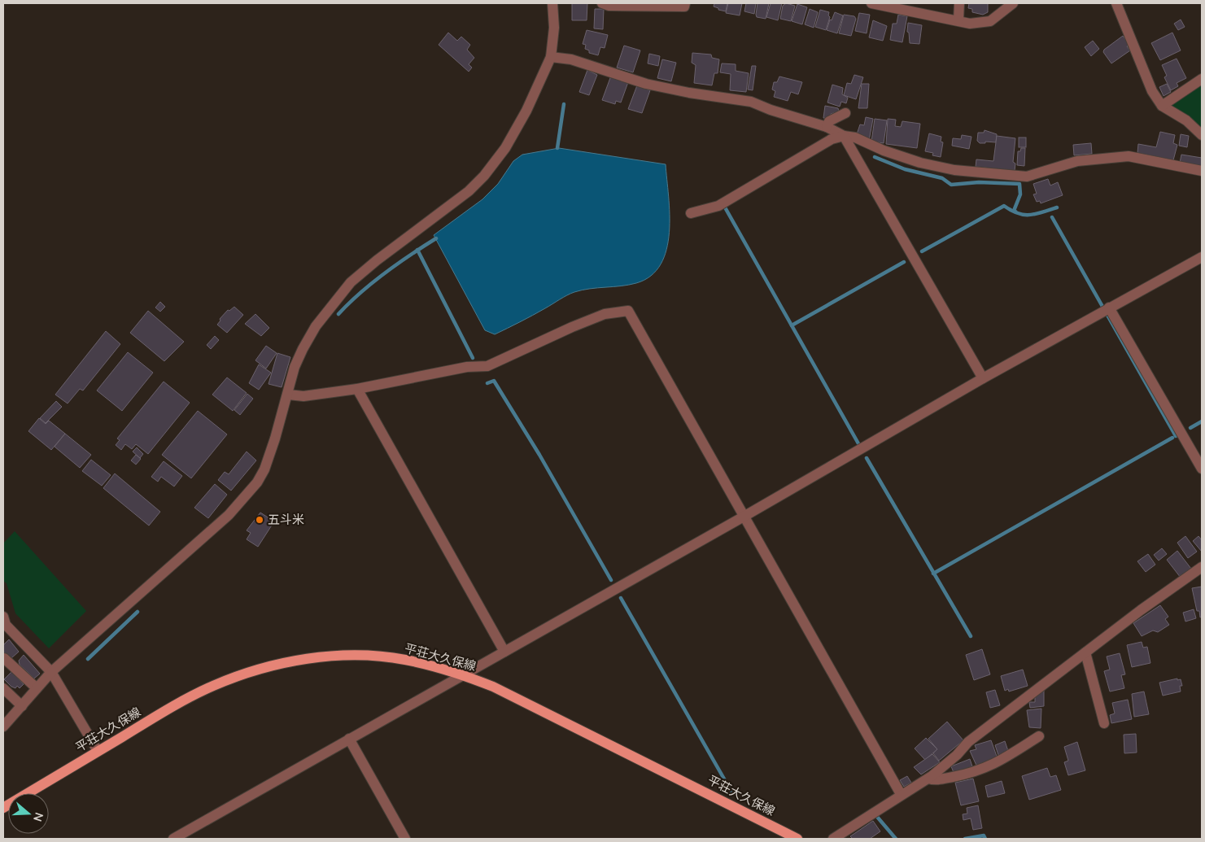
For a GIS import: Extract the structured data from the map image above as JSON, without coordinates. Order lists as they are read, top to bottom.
{
  "streets": {
    "main road": ["平荘大久保線"]
  },
  "places": ["五斗米"],
  "north": "right"
}
